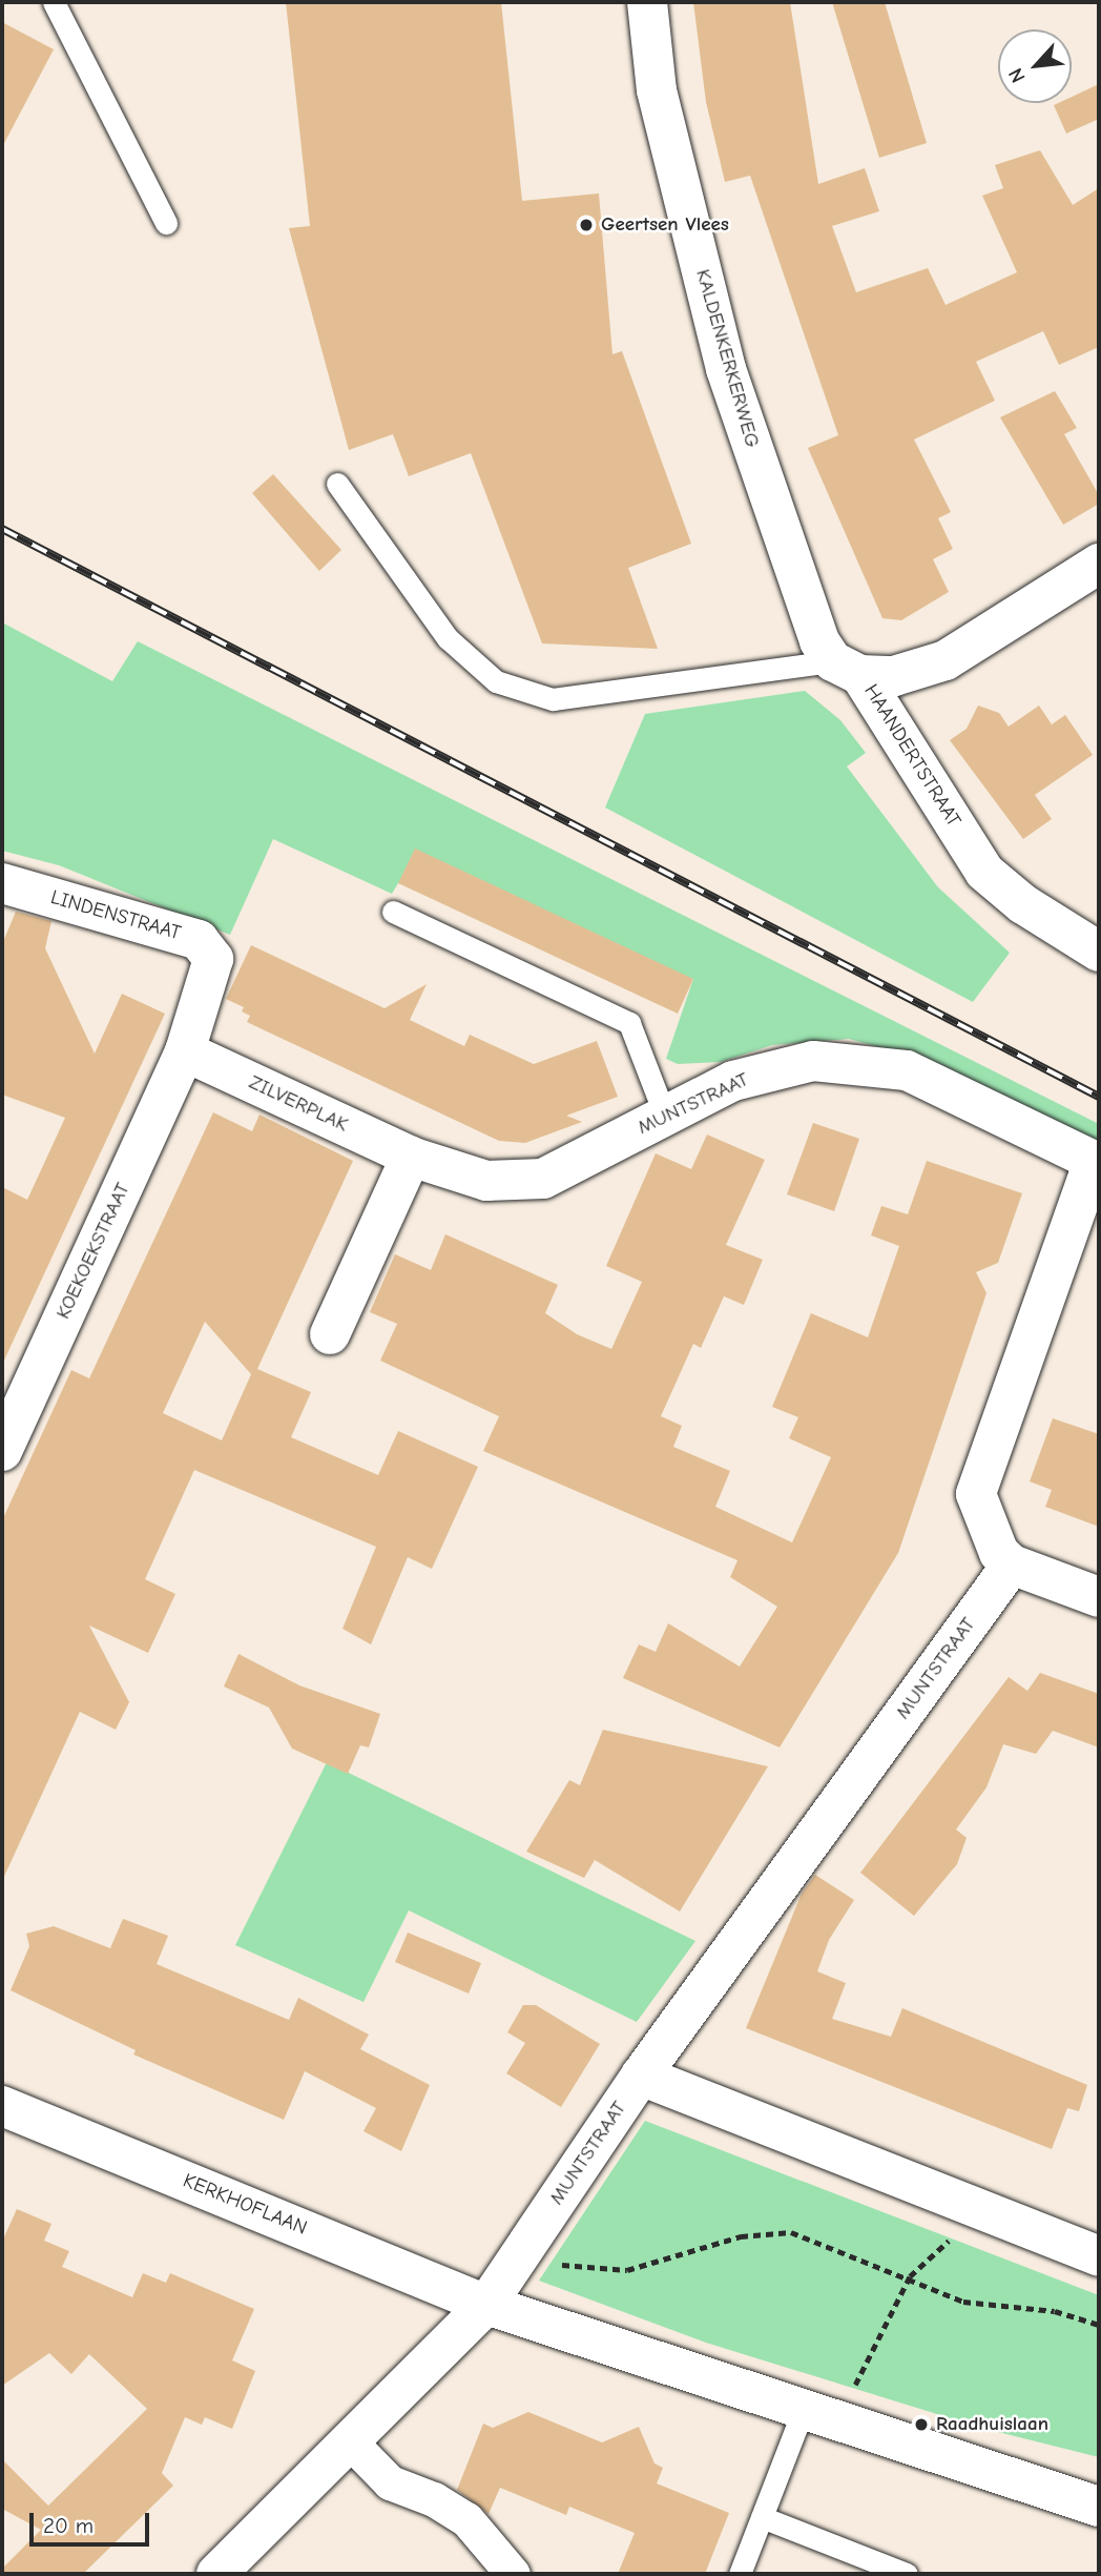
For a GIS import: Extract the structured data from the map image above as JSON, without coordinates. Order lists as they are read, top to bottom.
{
  "streets": {
    "street": [
      "KALDENKERKERWEG",
      "HAANDERTSTRAAT",
      "LINDENSTRAAT",
      "ZILVERPLAK",
      "MUNTSTRAAT",
      "KOEKOEKSTRAAT",
      "KERKHOFLAAN"
    ]
  },
  "crossings": [
    ["KALDENKERKERWEG", "HAANDERTSTRAAT"],
    ["LINDENSTRAAT", "ZILVERPLAK"],
    ["LINDENSTRAAT", "KOEKOEKSTRAAT"],
    ["ZILVERPLAK", "MUNTSTRAAT"],
    ["ZILVERPLAK", "KOEKOEKSTRAAT"],
    ["MUNTSTRAAT", "KERKHOFLAAN"]
  ],
  "places": ["Geertsen Vlees", "Raadhuislaan"],
  "scale_bar": "20 m",
  "north": "bottom left"
}
